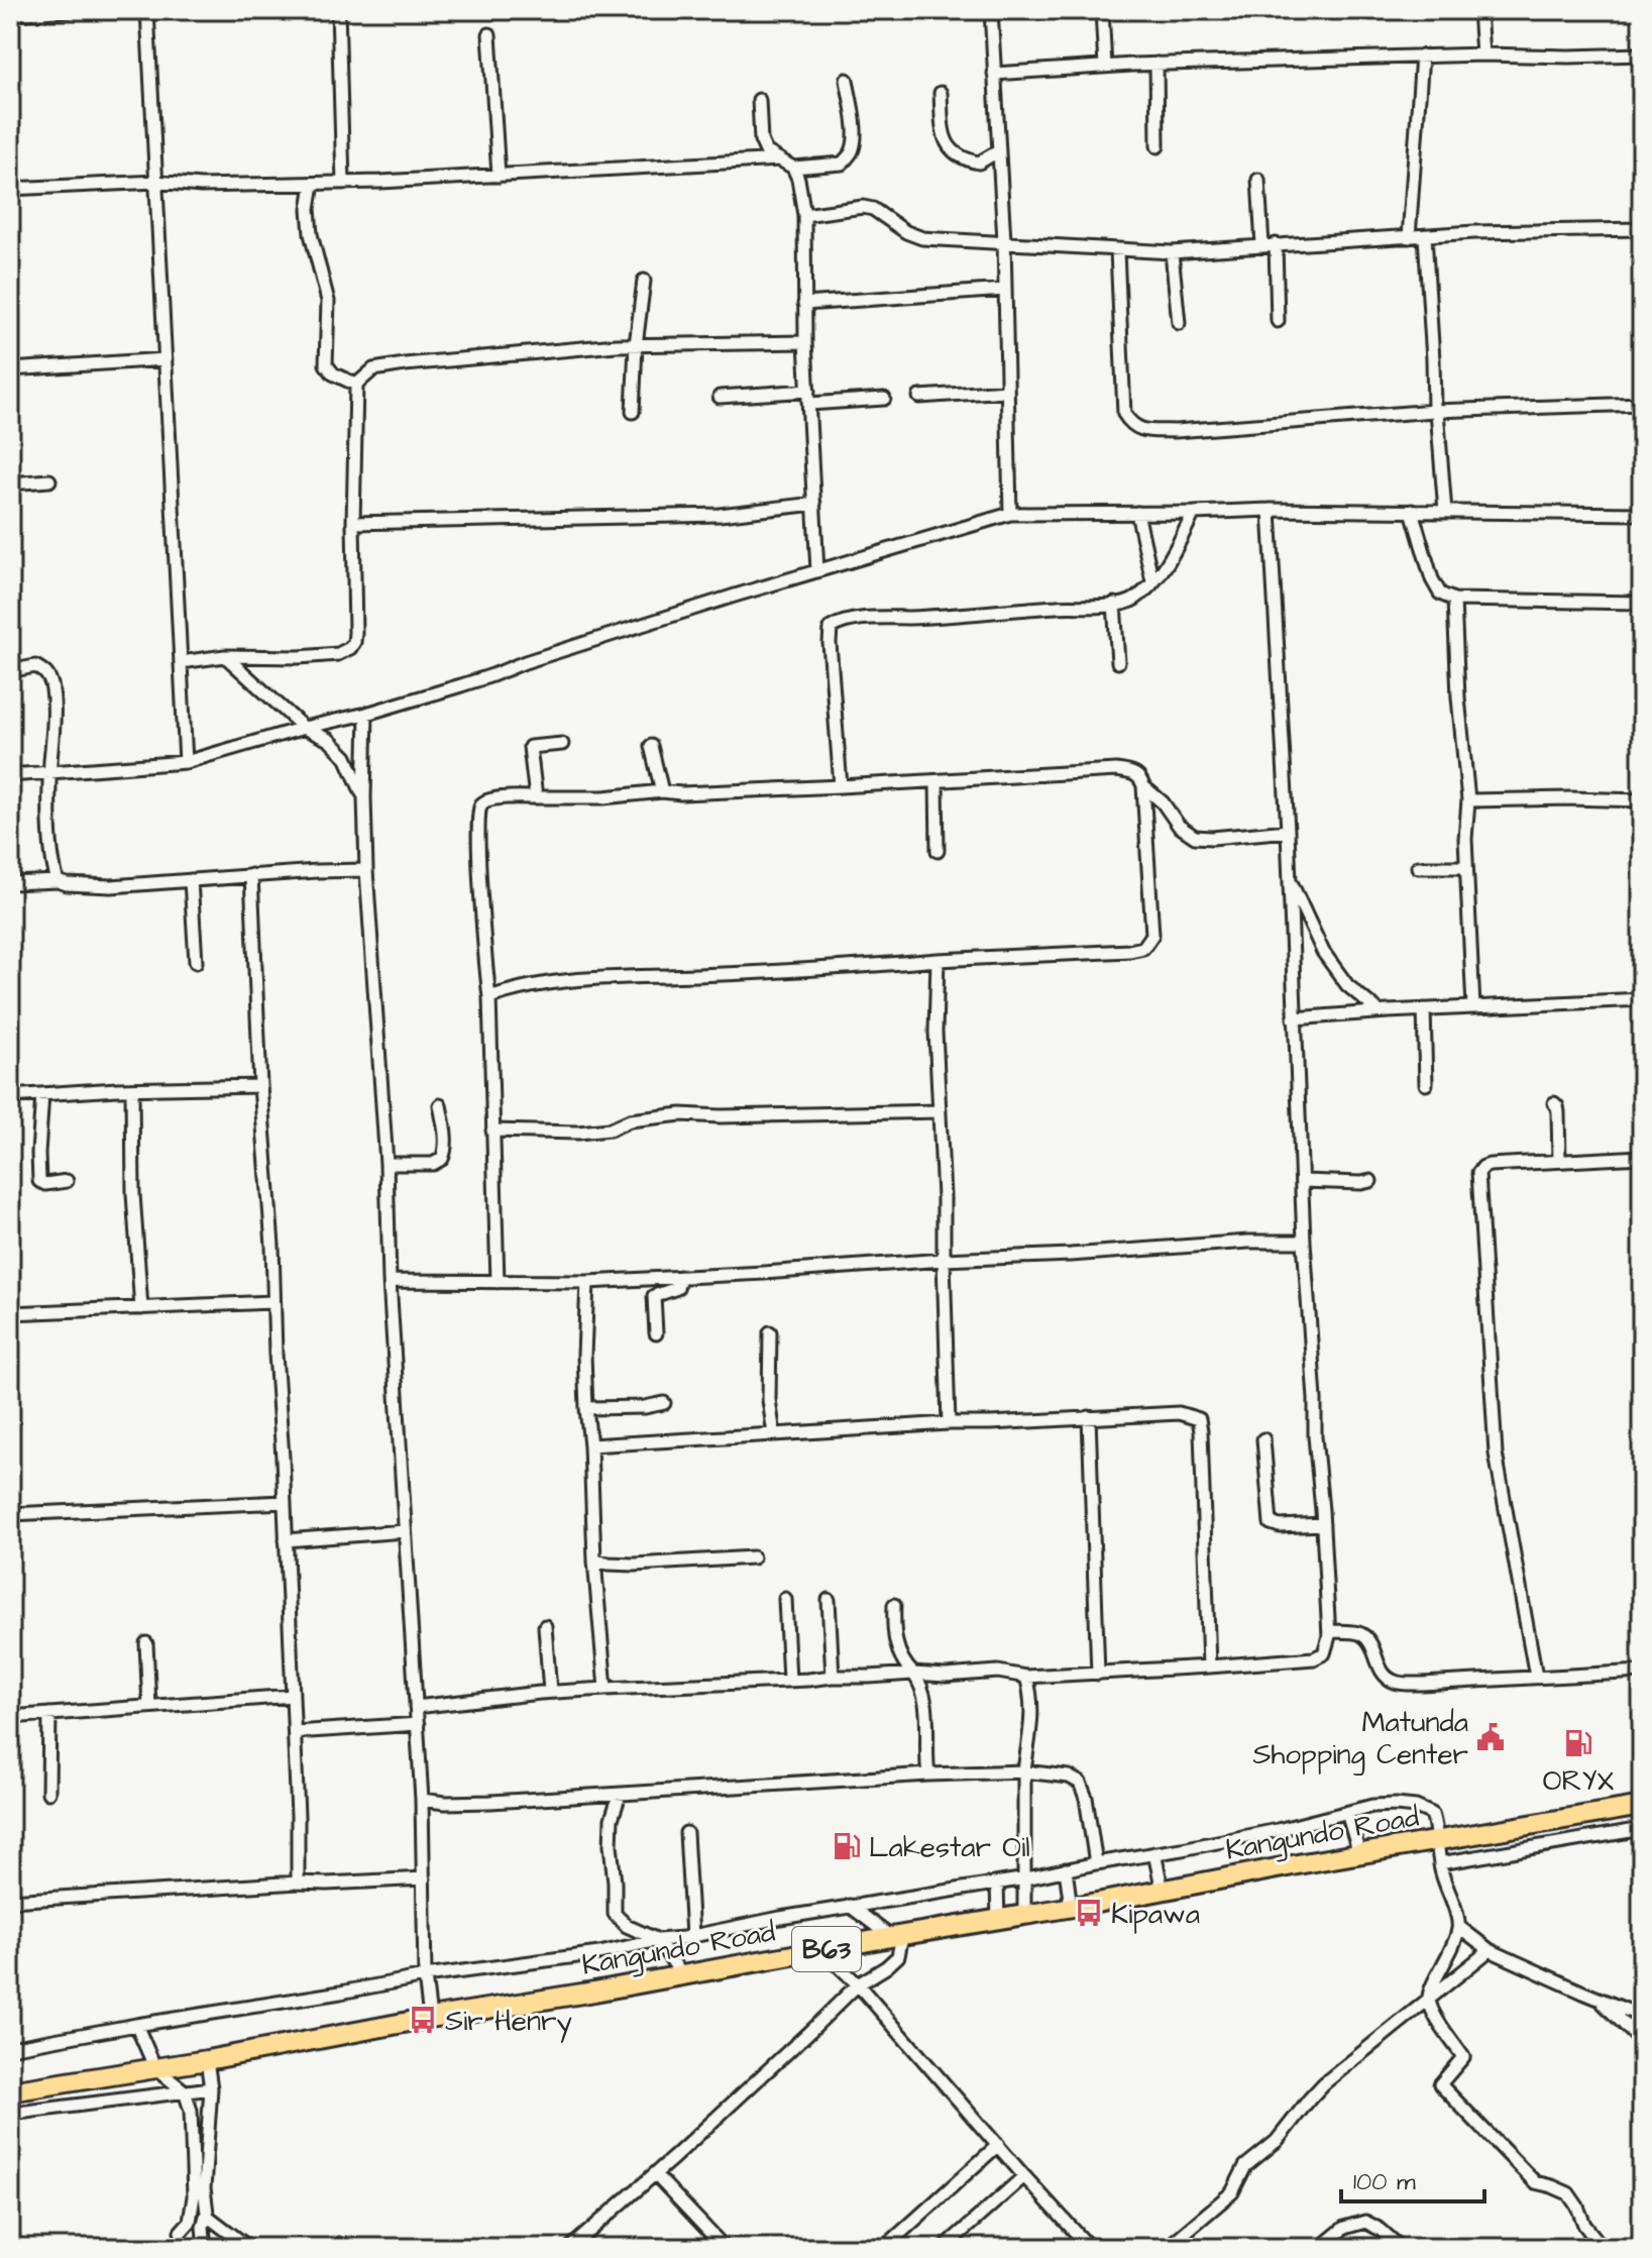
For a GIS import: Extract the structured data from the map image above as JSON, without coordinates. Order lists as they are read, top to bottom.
{
  "streets": {
    "highway": ["Kangundo Road", "B63"]
  },
  "places": {
    "public building": ["Matunda Shopping Center"],
    "fuel station": ["ORYX", "Lakestar Oil"],
    "bus stop": ["Kipawa", "Sir Henry"]
  },
  "scale_bar": "100 m"
}
